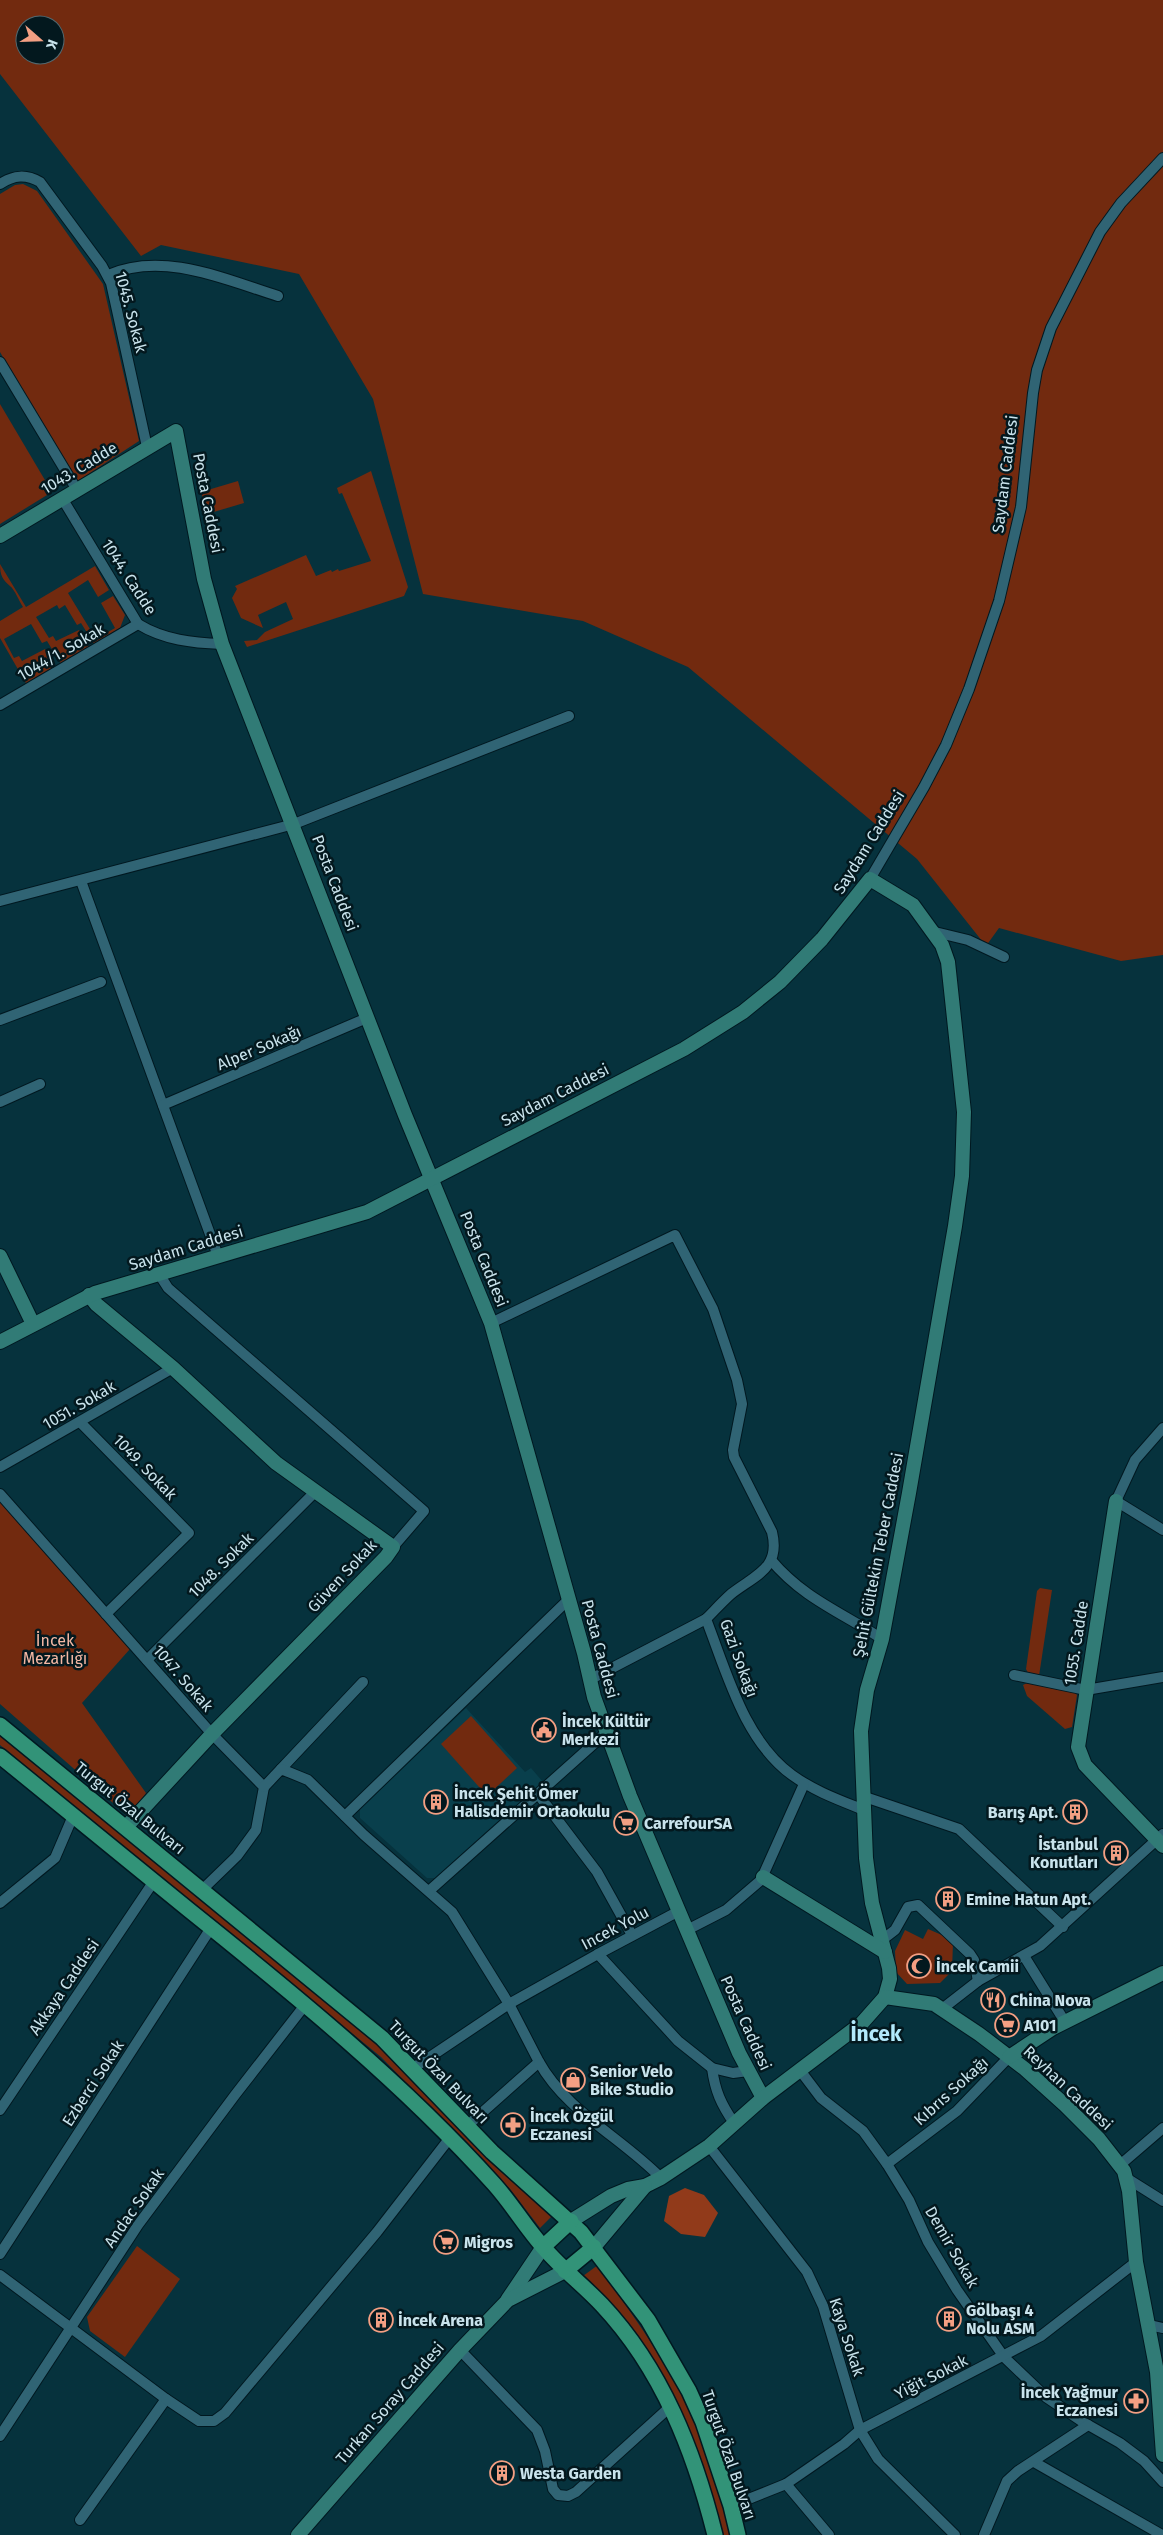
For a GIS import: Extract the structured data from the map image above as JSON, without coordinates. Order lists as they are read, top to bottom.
{
  "streets": {
    "main road": ["Turgut Özal Bulvarı"],
    "street": [
      "1045. Sokak",
      "1043. Cadde",
      "Saydam Caddesi",
      "Posta Caddesi",
      "1044. Cadde",
      "1044/1. Sokak",
      "Alper Sokağı",
      "1051. Sokak",
      "1049. Sokak",
      "Şehit Gültekin Teber Caddesi",
      "1048. Sokak",
      "Güven Sokak",
      "1055. Cadde",
      "Gazi Sokağı",
      "1047. Sokak",
      "Incek Yolu",
      "Akkaya Caddesi",
      "Ezberci Sokak",
      "Reyhan Caddesi",
      "Kıbrıs Sokağı",
      "Andac Sokak",
      "Demir Sokak",
      "Kaya Sokak",
      "Yiğit Sokak",
      "Turkan Soray Caddesi"
    ]
  },
  "crossings": [
    ["1045. Sokak", "1043. Cadde"],
    ["1043. Cadde", "Posta Caddesi"],
    ["1043. Cadde", "1044. Cadde"],
    ["Saydam Caddesi", "Posta Caddesi"],
    ["Saydam Caddesi", "Şehit Gültekin Teber Caddesi"],
    ["Saydam Caddesi", "Güven Sokak"],
    ["Posta Caddesi", "1044. Cadde"],
    ["Posta Caddesi", "Alper Sokağı"],
    ["Posta Caddesi", "Incek Yolu"],
    ["1044. Cadde", "1044/1. Sokak"],
    ["1051. Sokak", "1049. Sokak"],
    ["1051. Sokak", "Güven Sokak"],
    ["1049. Sokak", "1047. Sokak"],
    ["Şehit Gültekin Teber Caddesi", "Gazi Sokağı"],
    ["Şehit Gültekin Teber Caddesi", "Reyhan Caddesi"],
    ["1048. Sokak", "Güven Sokak"],
    ["1048. Sokak", "1047. Sokak"],
    ["Güven Sokak", "1047. Sokak"],
    ["Güven Sokak", "Turgut Özal Bulvarı"],
    ["Turgut Özal Bulvarı", "Incek Yolu"],
    ["Turgut Özal Bulvarı", "Yiğit Sokak"],
    ["Reyhan Caddesi", "Kıbrıs Sokağı"],
    ["Reyhan Caddesi", "Yiğit Sokak"],
    ["Kıbrıs Sokağı", "Demir Sokak"],
    ["Demir Sokak", "Yiğit Sokak"],
    ["Kaya Sokak", "Yiğit Sokak"]
  ],
  "districts": ["İncek"],
  "parks": ["İncek Mezarlığı"],
  "places": {
    "public building": ["İncek Kültür Merkezi"],
    "building": [
      "İncek Şehit Ömer Halisdemir Ortaokulu",
      "Barış Apt.",
      "İstanbul Konutları",
      "Emine Hatun Apt.",
      "Gölbaşı 4 Nolu ASM",
      "İncek Arena",
      "Westa Garden"
    ],
    "supermarket": ["CarrefourSA", "A101", "Migros"],
    "mosque": ["İncek Camii"],
    "restaurant": ["China Nova"],
    "shop": ["Senior Velo Bike Studio"],
    "pharmacy": ["İncek Özgül Eczanesi", "İncek Yağmur Eczanesi"]
  },
  "north": "right"
}
